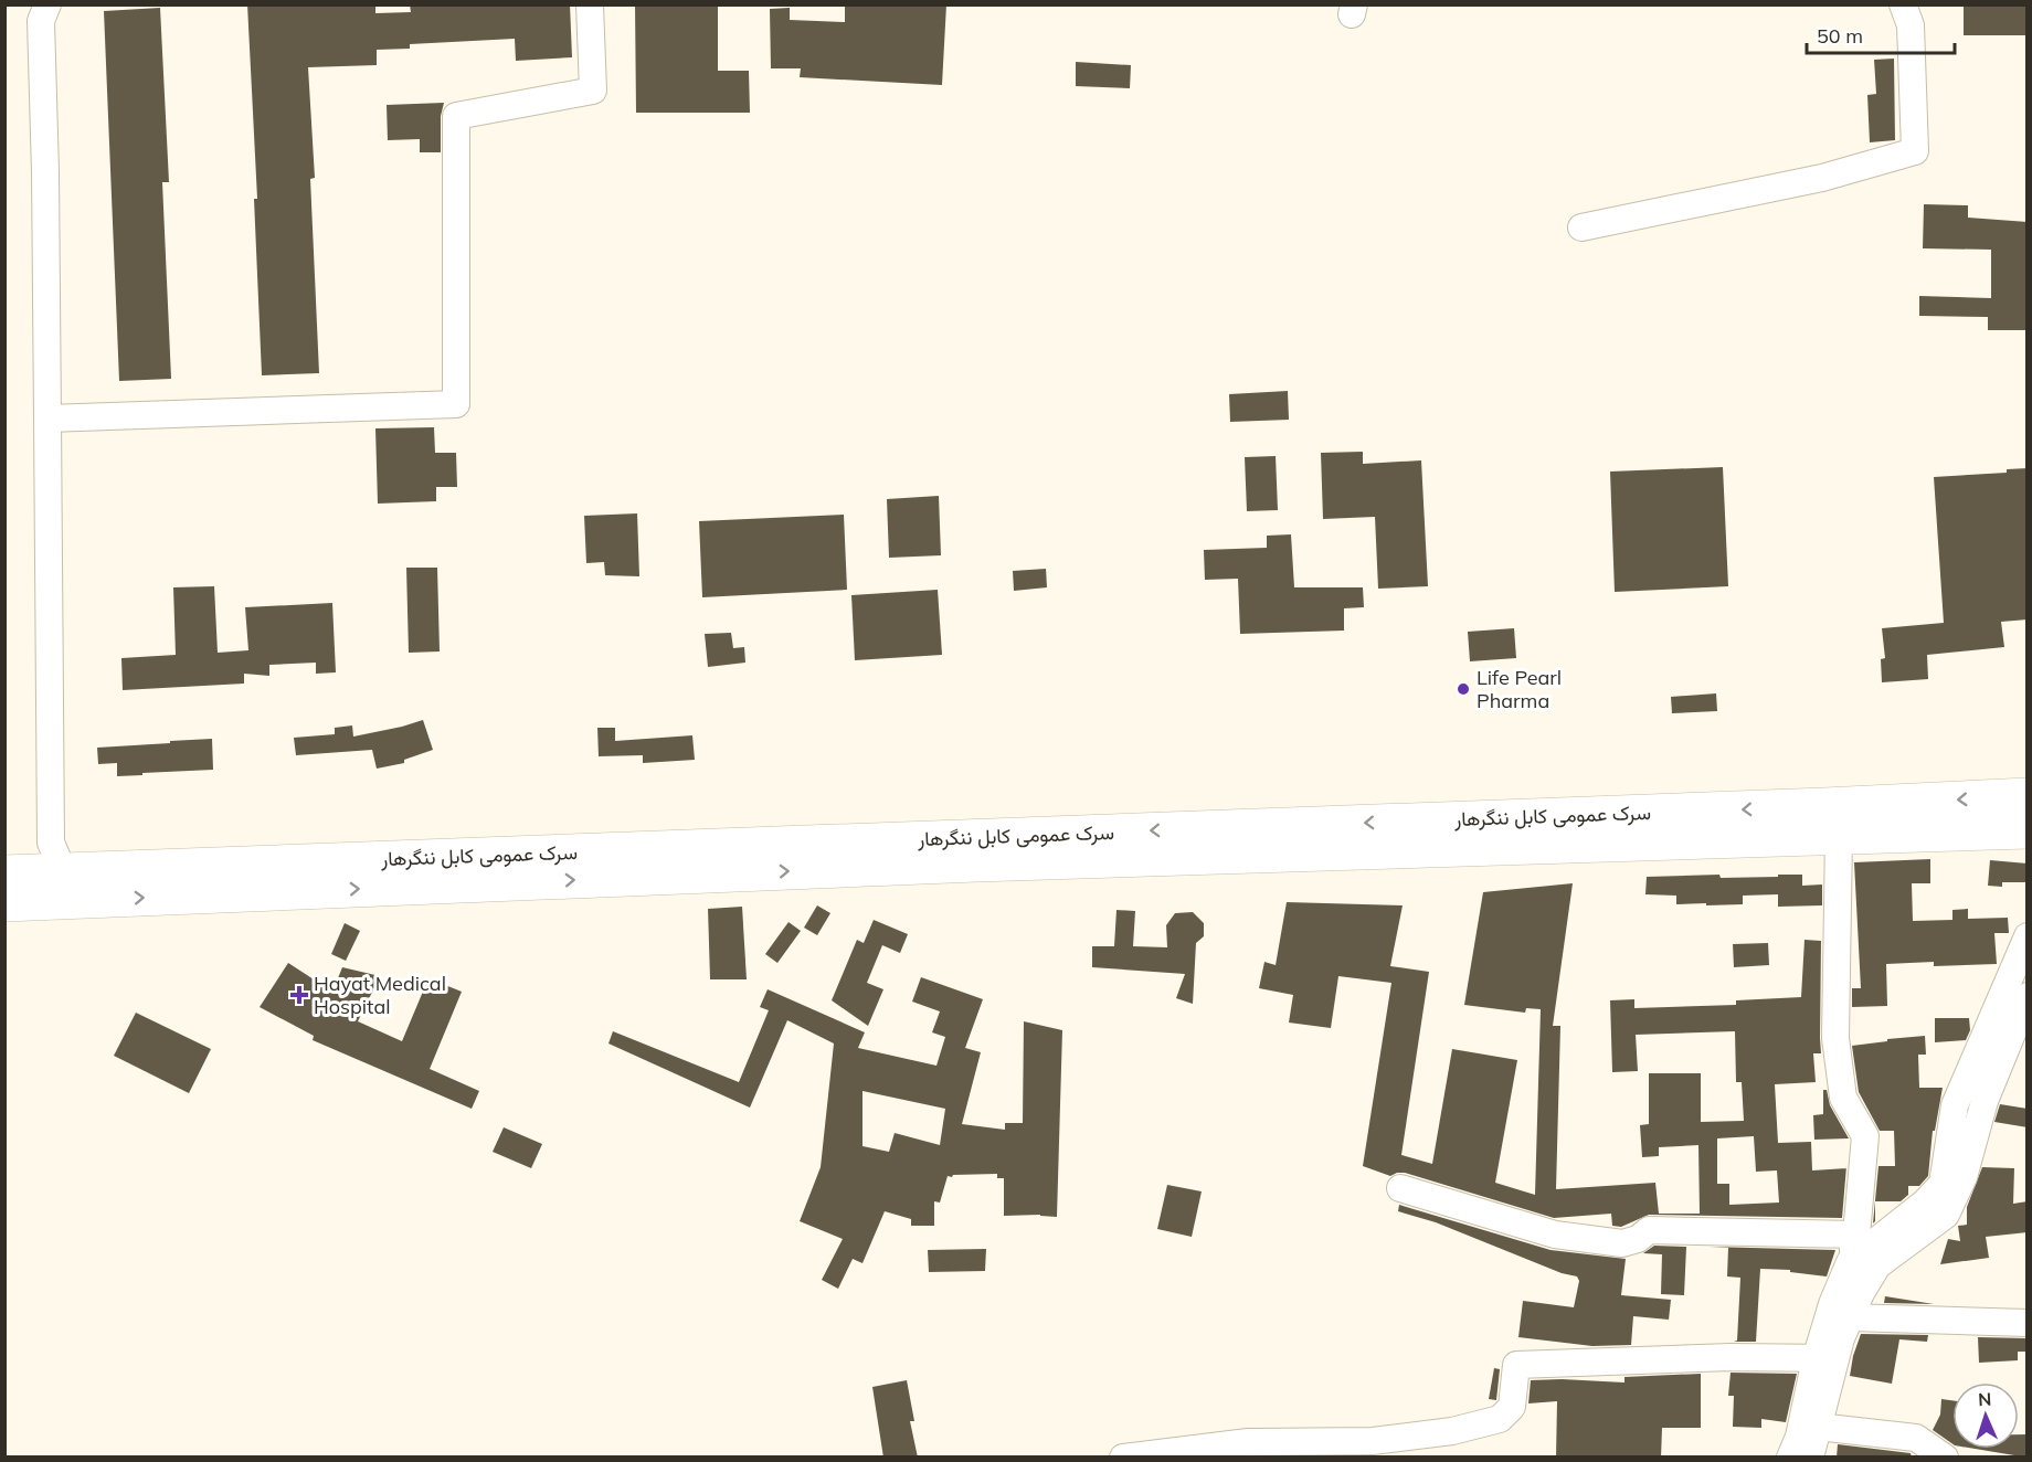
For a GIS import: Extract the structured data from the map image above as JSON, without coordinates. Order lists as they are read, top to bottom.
{
  "streets": {
    "highway": ["سرک عمومی کابل ننگرهار"]
  },
  "places": {
    "other": ["Life Pearl Pharma"],
    "health": ["Hayat Medical Hospital"]
  },
  "scale_bar": "50 m",
  "north": "top"
}
